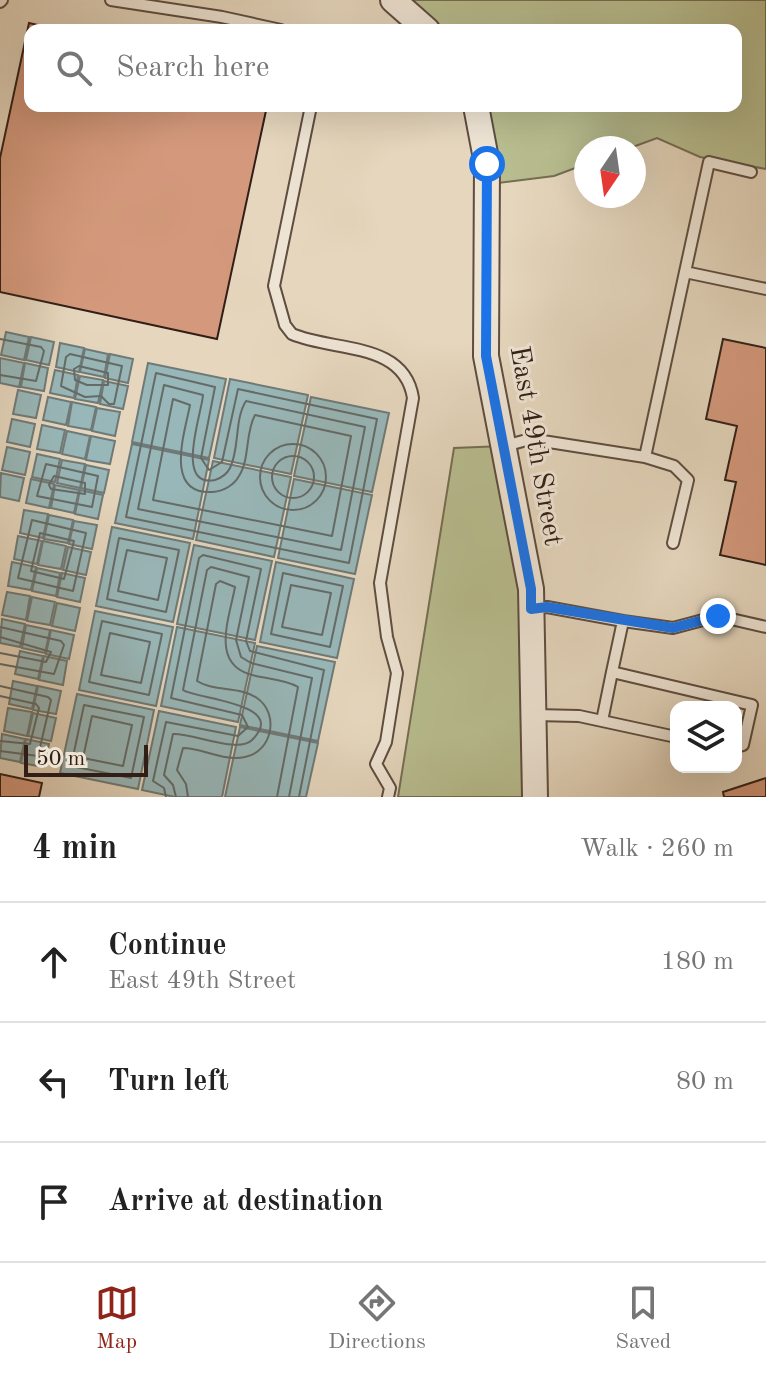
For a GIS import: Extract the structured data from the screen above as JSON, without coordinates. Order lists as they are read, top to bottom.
{
  "streets": {
    "street": ["East 49th Street"]
  },
  "scale_bar": "50 m",
  "north": "bottom",
  "page": {
    "search": "Search here",
    "scale": "50 m",
    "heading": ["4 min", "Walk · 260 m"],
    "list": [
      ["Continue", "East 49th Street", "180 m"],
      ["Turn left", "80 m"],
      "Arrive at destination"
    ],
    "nav": ["Map", "Directions", "Saved"]
  }
}
